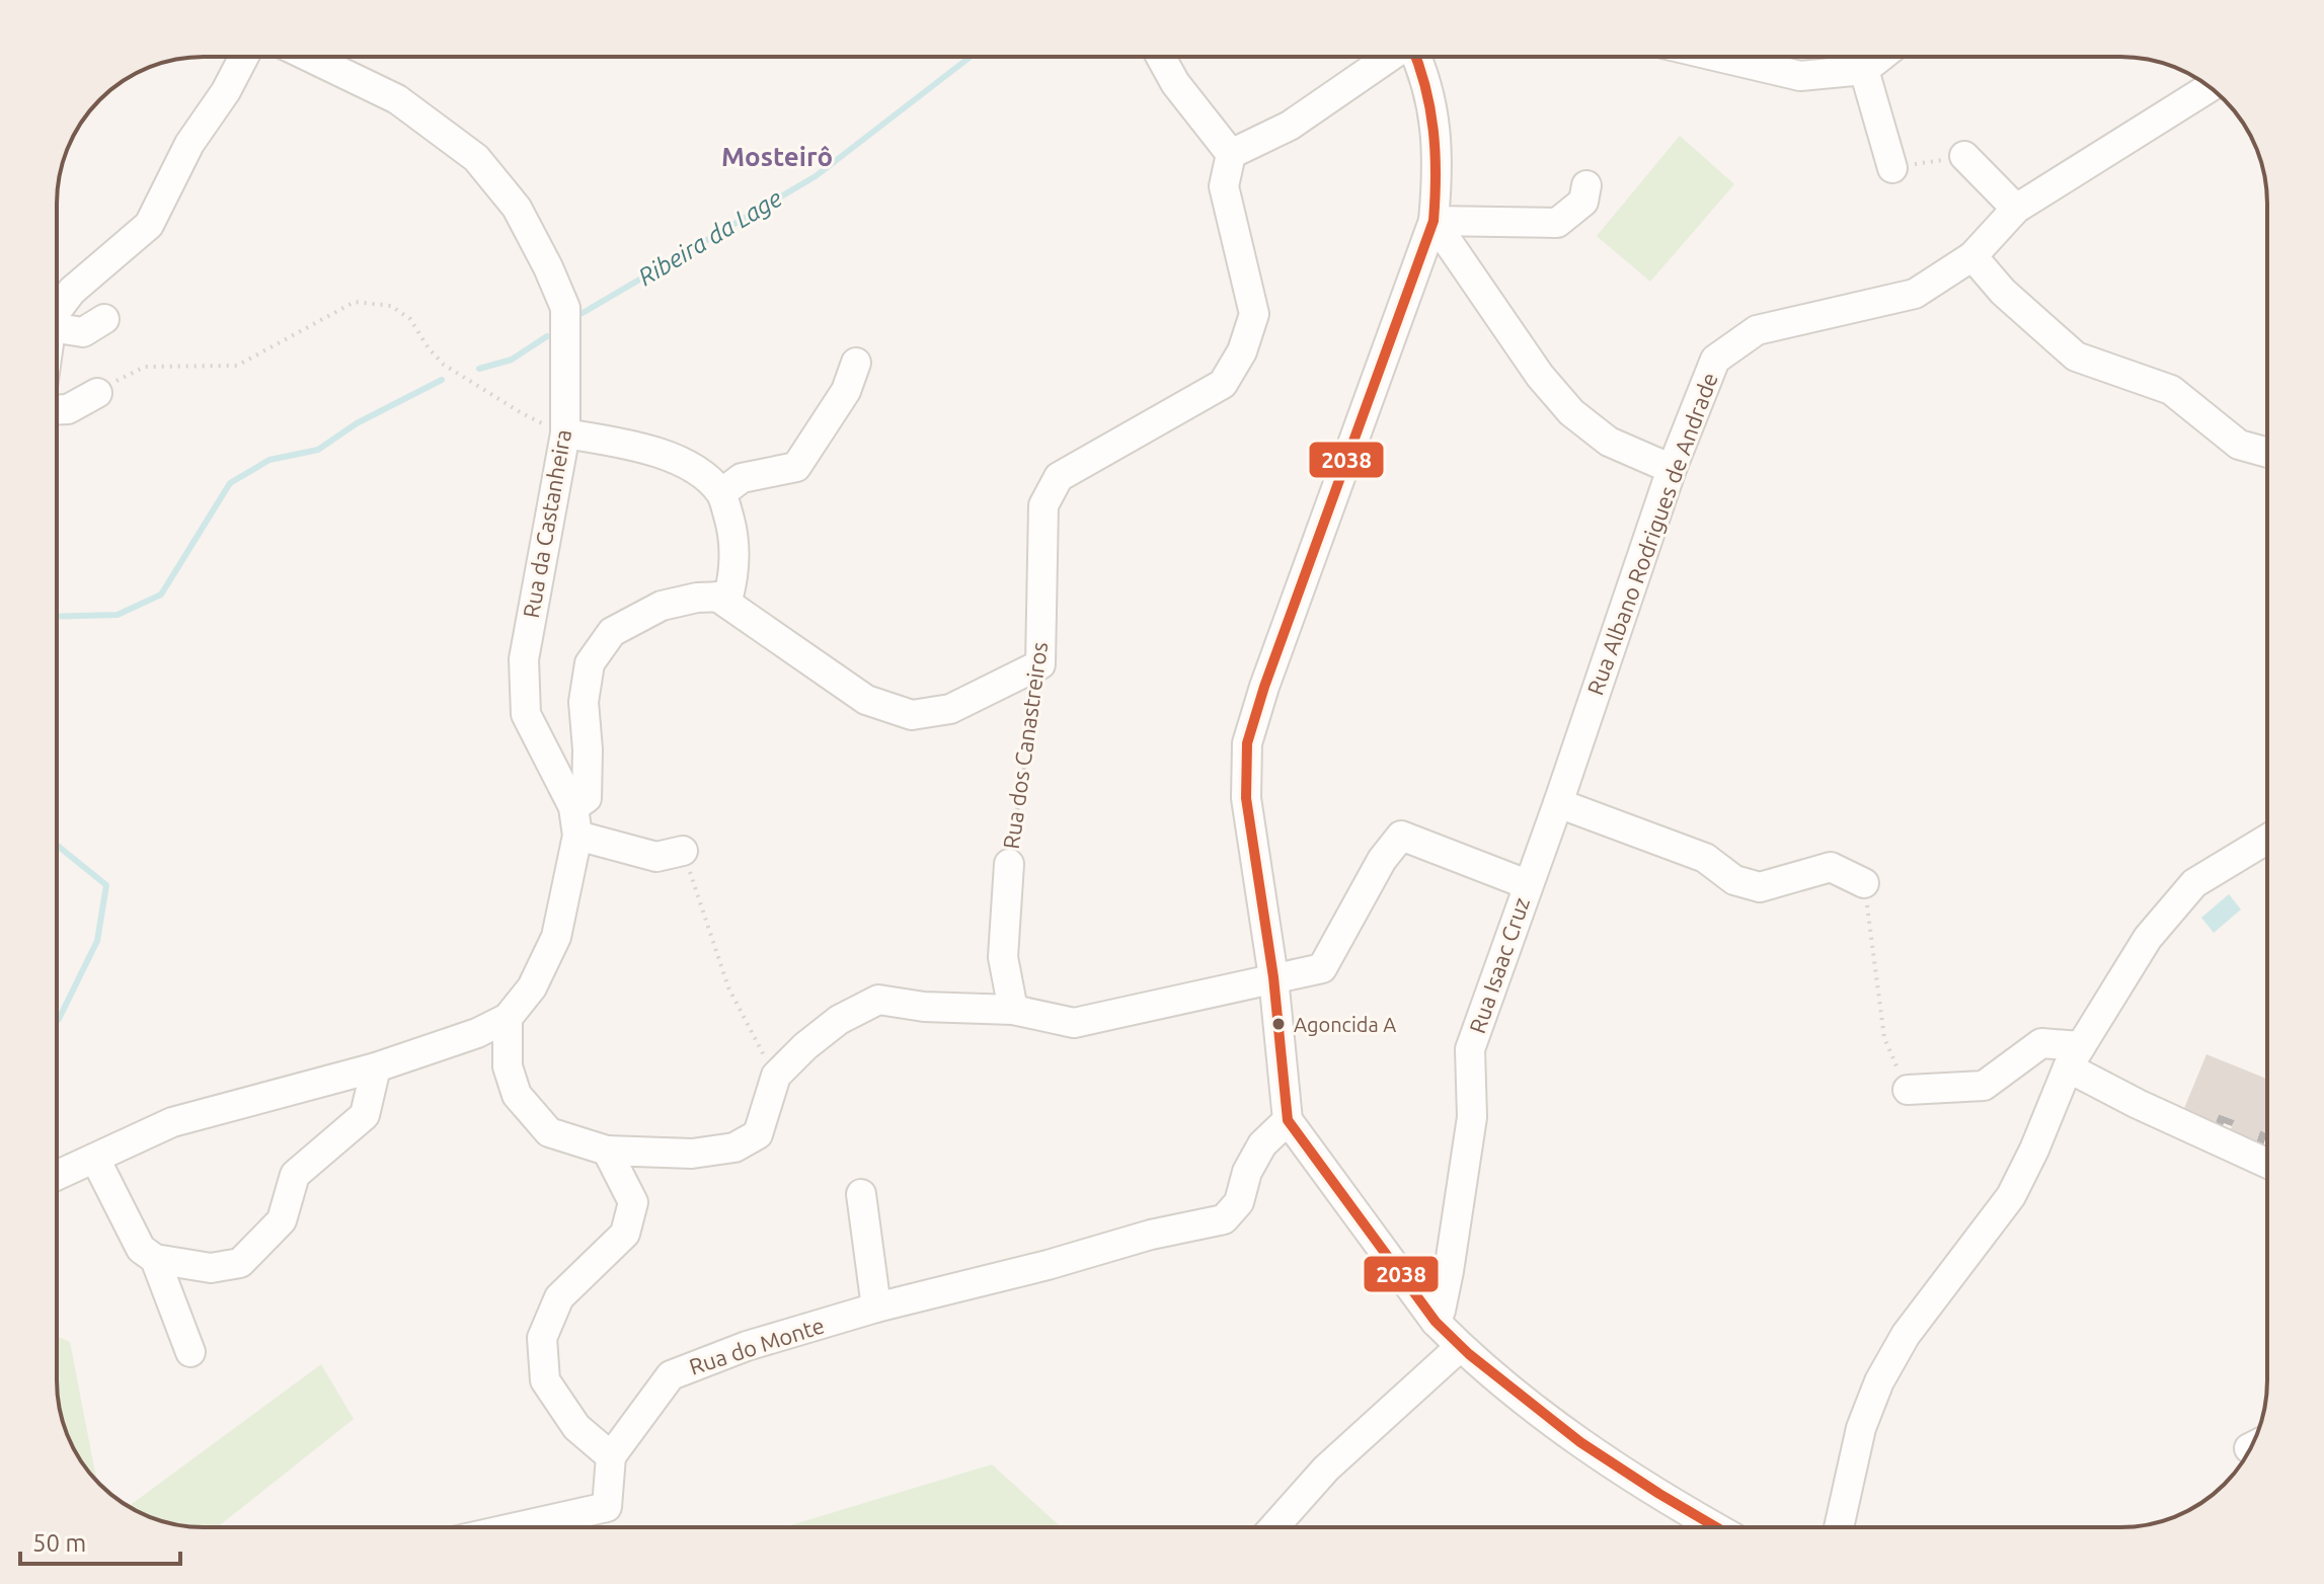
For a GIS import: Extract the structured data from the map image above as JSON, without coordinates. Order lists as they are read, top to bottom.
{
  "streets": {
    "street": [
      "Rua da Castanheira",
      "Rua Albano Rodrigues de Andrade",
      "Rua dos Canastreiros",
      "Rua Isaac Cruz",
      "Rua do Monte"
    ]
  },
  "crossings": [
    ["Rua Albano Rodrigues de Andrade", "Rua Isaac Cruz"]
  ],
  "districts": ["Mosteirô"],
  "water": ["Ribeira da Lage"],
  "places": ["Agoncida A"],
  "lines": ["transit line 2038"],
  "scale_bar": "50 m"
}
